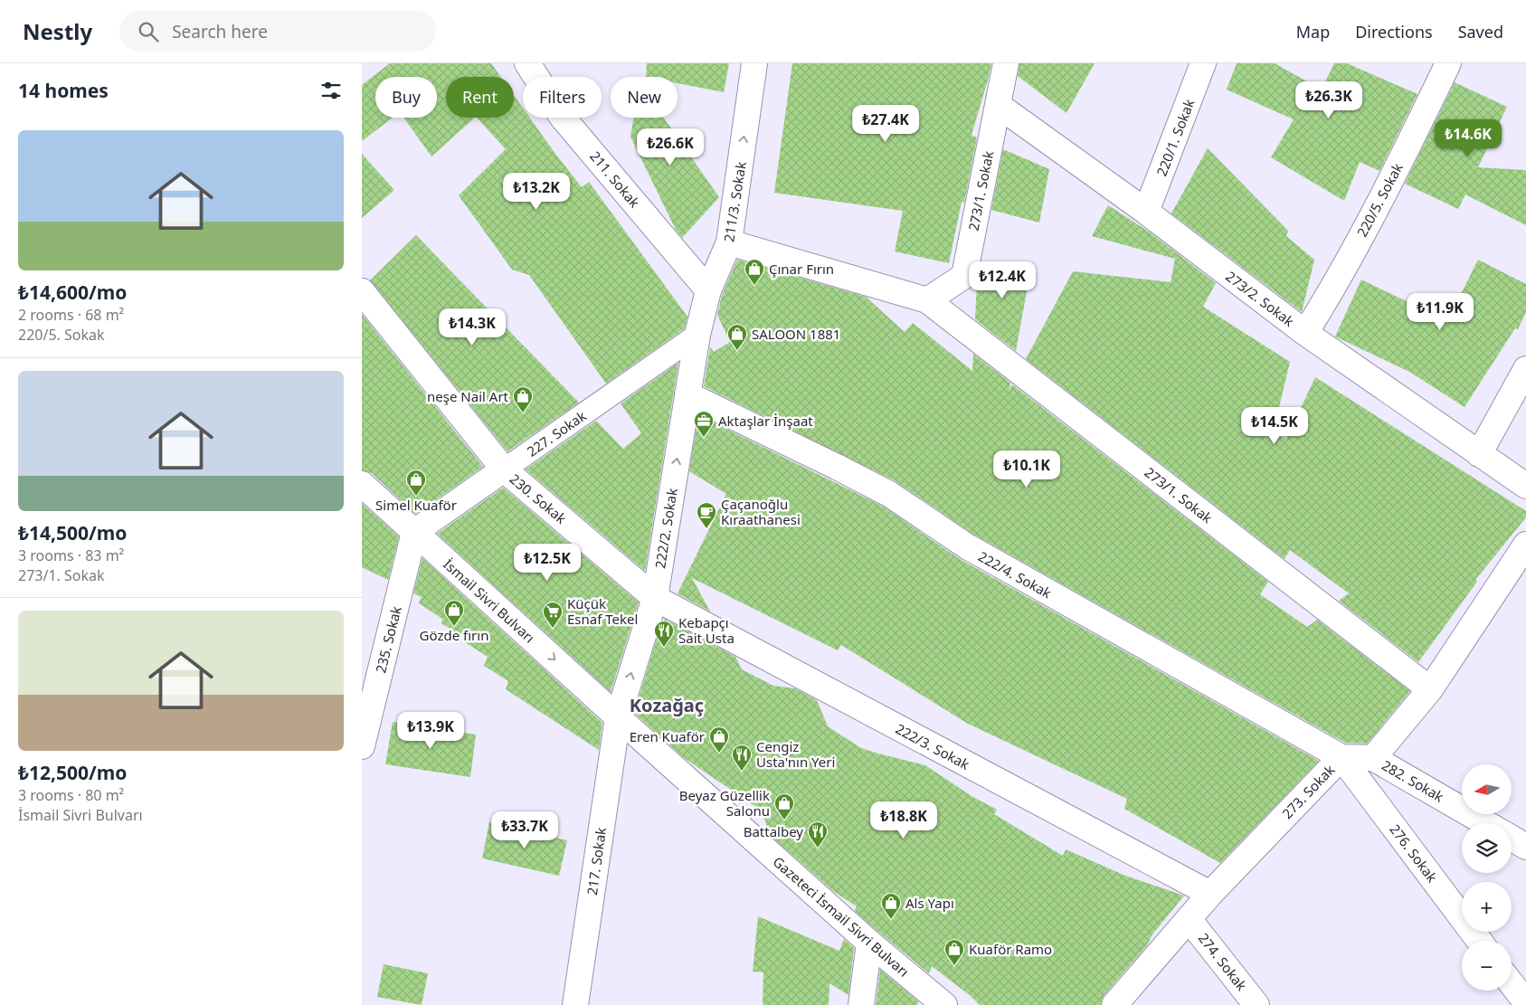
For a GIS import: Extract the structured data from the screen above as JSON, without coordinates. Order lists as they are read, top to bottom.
{
  "streets": {
    "street": [
      "220/1. Sokak",
      "211. Sokak",
      "273/1. Sokak",
      "220/5. Sokak",
      "211/3. Sokak",
      "273/2. Sokak",
      "227. Sokak",
      "230. Sokak",
      "222/2. Sokak",
      "222/4. Sokak",
      "İsmail Sivri Bulvarı",
      "235. Sokak",
      "222/3. Sokak",
      "282. Sokak",
      "273. Sokak",
      "276. Sokak",
      "217. Sokak",
      "Gazeteci İsmail Sivri Bulvarı",
      "274. Sokak"
    ]
  },
  "crossings": [
    ["220/1. Sokak", "273/2. Sokak"],
    ["211. Sokak", "211/3. Sokak"],
    ["273/1. Sokak", "211/3. Sokak"],
    ["273/1. Sokak", "273/2. Sokak"],
    ["220/5. Sokak", "273/2. Sokak"],
    ["211/3. Sokak", "227. Sokak"],
    ["211/3. Sokak", "222/2. Sokak"],
    ["227. Sokak", "230. Sokak"],
    ["227. Sokak", "222/2. Sokak"],
    ["227. Sokak", "İsmail Sivri Bulvarı"],
    ["227. Sokak", "235. Sokak"],
    ["230. Sokak", "222/2. Sokak"],
    ["230. Sokak", "222/3. Sokak"],
    ["222/2. Sokak", "222/4. Sokak"],
    ["222/2. Sokak", "İsmail Sivri Bulvarı"],
    ["222/2. Sokak", "222/3. Sokak"],
    ["222/2. Sokak", "217. Sokak"],
    ["222/2. Sokak", "Gazeteci İsmail Sivri Bulvarı"],
    ["222/4. Sokak", "273. Sokak"],
    ["222/4. Sokak", "276. Sokak"],
    ["İsmail Sivri Bulvarı", "235. Sokak"],
    ["İsmail Sivri Bulvarı", "217. Sokak"],
    ["İsmail Sivri Bulvarı", "Gazeteci İsmail Sivri Bulvarı"],
    ["222/3. Sokak", "273. Sokak"],
    ["282. Sokak", "273. Sokak"],
    ["273. Sokak", "276. Sokak"],
    ["273. Sokak", "274. Sokak"],
    ["217. Sokak", "Gazeteci İsmail Sivri Bulvarı"]
  ],
  "one_way": ["211/3. Sokak", "222/2. Sokak", "İsmail Sivri Bulvarı"],
  "districts": ["Kozağaç"],
  "places": {
    "shop": [
      "Çınar Fırın",
      "SALOON 1881",
      "neşe Nail Art",
      "Simel Kuaför",
      "Gözde fırın",
      "Eren Kuaför",
      "Beyaz Güzellik Salonu",
      "Als Yapı",
      "Kuaför Ramo"
    ],
    "office": ["Aktaşlar İnşaat"],
    "cafe": ["Çaçanoğlu Kıraathanesi"],
    "supermarket": ["Küçük Esnaf Tekel"],
    "restaurant": ["Kebapçı Sait Usta", "Cengiz Usta'nın Yeri", "Battalbey"]
  },
  "north": "left",
  "page": {
    "header": "Nestly",
    "search": "Search here",
    "nav": ["Map", "Directions", "Saved"],
    "heading": "14 homes",
    "chip": [
      "Buy",
      "Rent",
      "Filters",
      "New"
    ],
    "price": [
      "₺26.3K",
      "₺27.4K",
      "₺14.6K",
      "₺26.6K",
      "₺13.2K",
      "₺12.4K",
      "₺11.9K",
      "₺14.3K",
      "₺14.5K",
      "₺10.1K",
      "₺12.5K",
      "₺13.9K",
      "₺18.8K",
      "₺33.7K"
    ],
    "list": [
      {
        "name": "₺14,600/mo",
        "note": "2 rooms · 68 m² · 220/5. Sokak"
      },
      {
        "name": "₺14,500/mo",
        "note": "3 rooms · 83 m² · 273/1. Sokak"
      },
      {
        "name": "₺12,500/mo",
        "note": "3 rooms · 80 m² · İsmail Sivri Bulvarı"
      }
    ],
    "map_buttons": ["+", "−"]
  }
}
